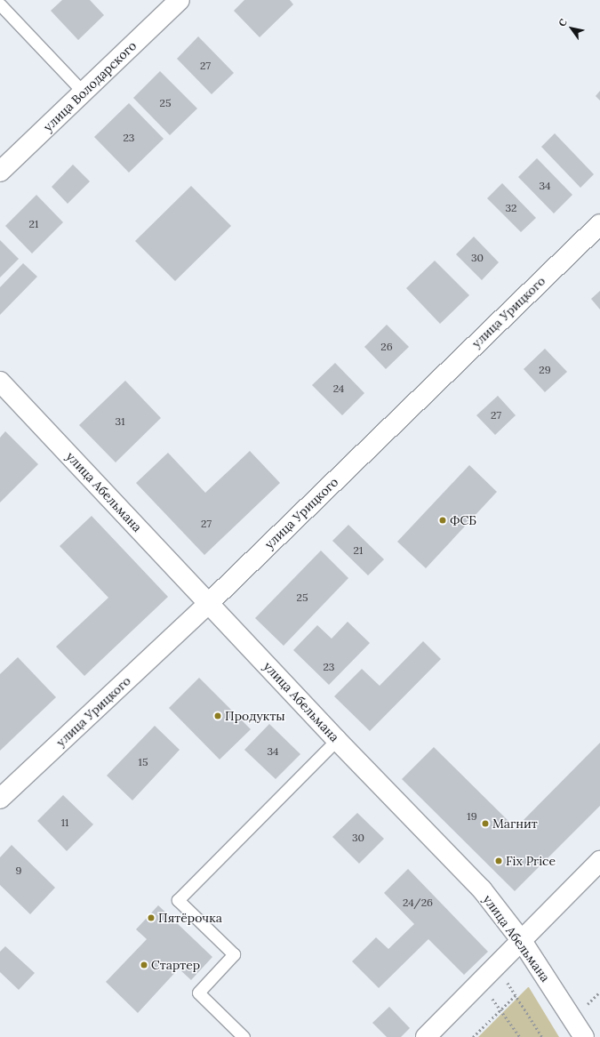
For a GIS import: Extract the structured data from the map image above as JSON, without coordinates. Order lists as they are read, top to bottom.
{
  "streets": {
    "street": ["улица Володарского", "улица Урицкого", "улица Абельмана"]
  },
  "crossings": [
    ["улица Урицкого", "улица Абельмана"]
  ],
  "places": [
    "ФСБ",
    "Продукты",
    "Магнит",
    "Fix Price",
    "Пятёрочка",
    "Стартер"
  ],
  "house_numbers": [
    "27",
    "25",
    "23",
    "34",
    "32",
    "21",
    "30",
    "26",
    "29",
    "24",
    "27",
    "31",
    "27",
    "21",
    "25",
    "23",
    "34",
    "15",
    "19",
    "11",
    "30",
    "9",
    "24/26"
  ],
  "north": "top left"
}
